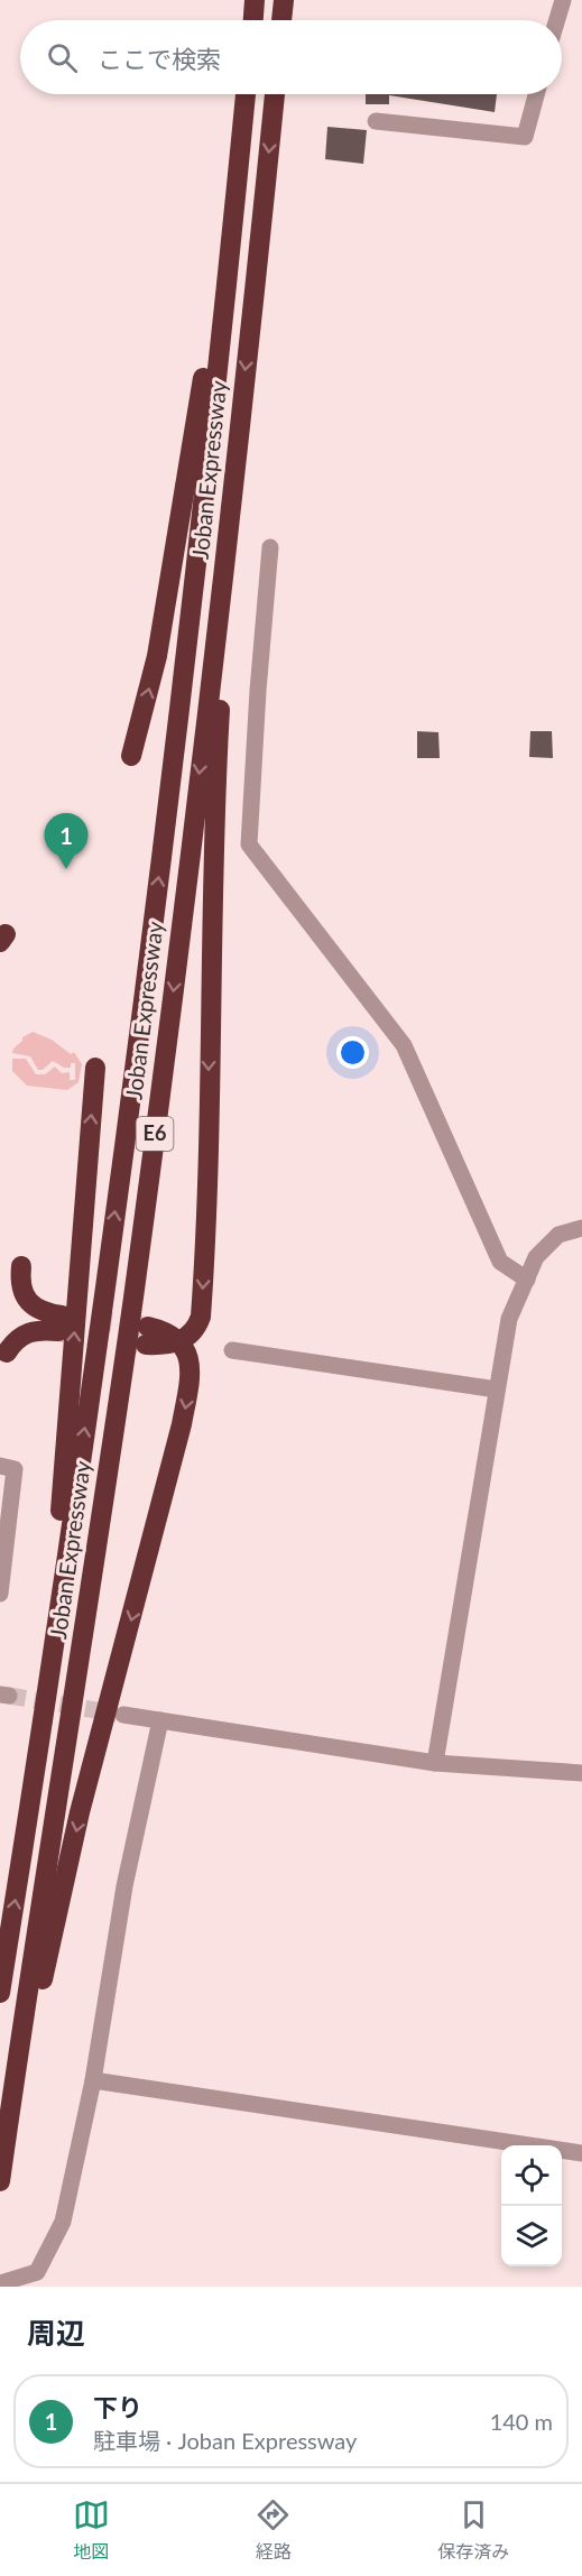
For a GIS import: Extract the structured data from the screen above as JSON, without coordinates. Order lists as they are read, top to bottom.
{
  "streets": {
    "highway": ["Joban Expressway", "E6"]
  },
  "page": {
    "search": "ここで検索",
    "pins": "1",
    "heading": "周辺",
    "list": [
      {
        "mark": "1",
        "name": "下り",
        "note": "駐車場 · Joban Expressway",
        "value": "140 m"
      }
    ],
    "nav": ["地図", "経路", "保存済み"]
  }
}
